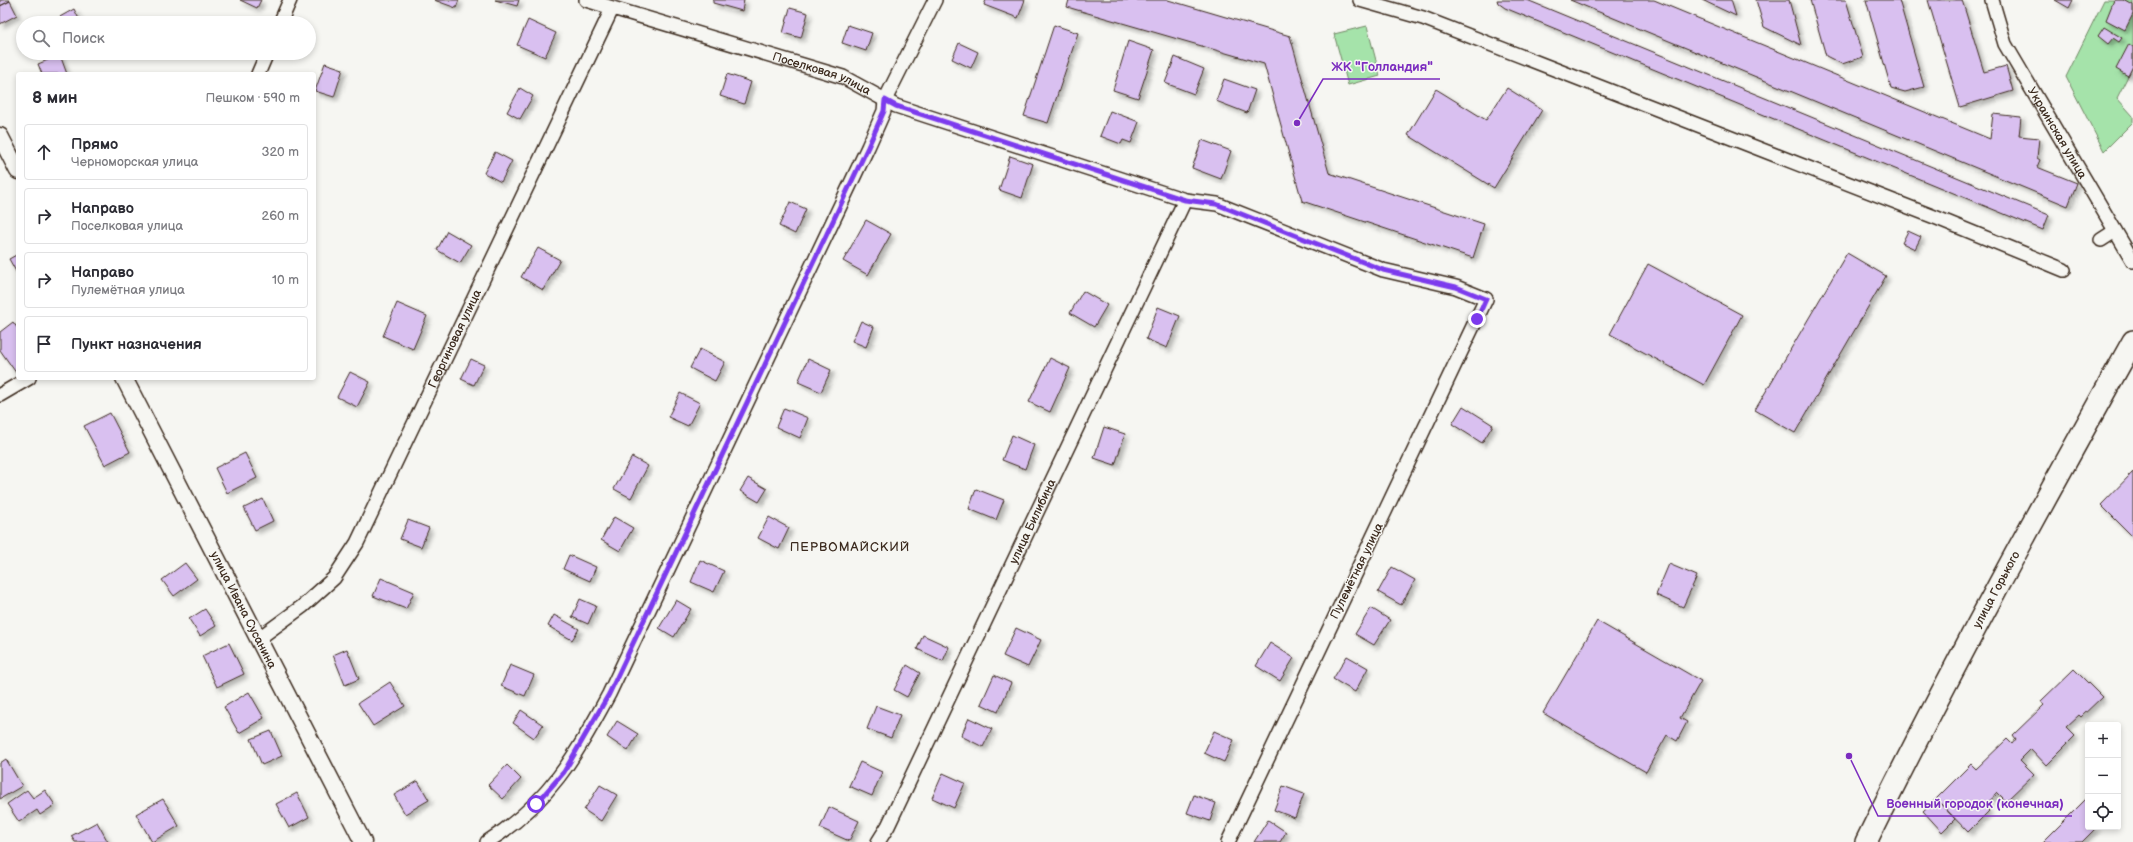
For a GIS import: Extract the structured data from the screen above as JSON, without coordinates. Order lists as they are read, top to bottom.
{
  "streets": {
    "main road": ["улица Горького"],
    "street": [
      "Поселковая улица",
      "Украинская улица",
      "Георгиновая улица",
      "улица Билибина",
      "Пулемётная улица",
      "улица Ивана Сусанина"
    ]
  },
  "crossings": [
    ["Поселковая улица", "Георгиновая улица"],
    ["Поселковая улица", "улица Билибина"],
    ["Поселковая улица", "Пулемётная улица"],
    ["Георгиновая улица", "улица Ивана Сусанина"]
  ],
  "districts": ["ПЕРВОМАЙСКИЙ"],
  "places": ["ЖК \"Голландия\"", "Военный городок (конечная)"],
  "page": {
    "search": "Поиск",
    "heading": ["8 мин", "Пешком · 590 m"],
    "list": [
      ["Прямо", "Черноморская улица", "320 m"],
      ["Направо", "Поселковая улица", "260 m"],
      ["Направо", "Пулемётная улица", "10 m"],
      "Пункт назначения"
    ],
    "map_buttons": ["+", "−"]
  }
}
